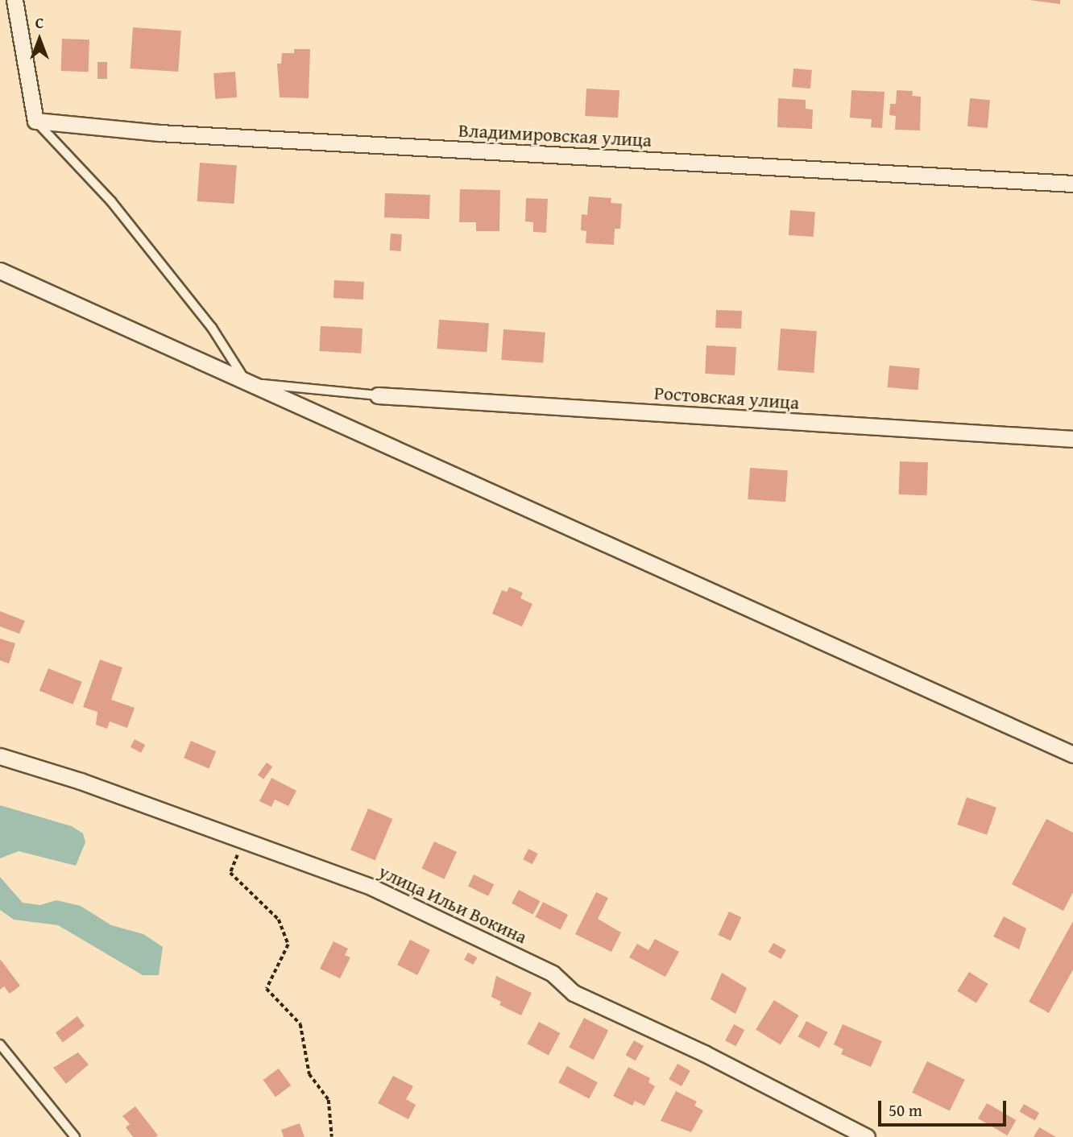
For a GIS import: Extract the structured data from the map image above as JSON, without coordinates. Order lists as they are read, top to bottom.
{
  "streets": {
    "street": ["Владимировская улица", "Ростовская улица", "улица Ильи Вокина"]
  },
  "scale_bar": "50 m",
  "north": "top"
}
